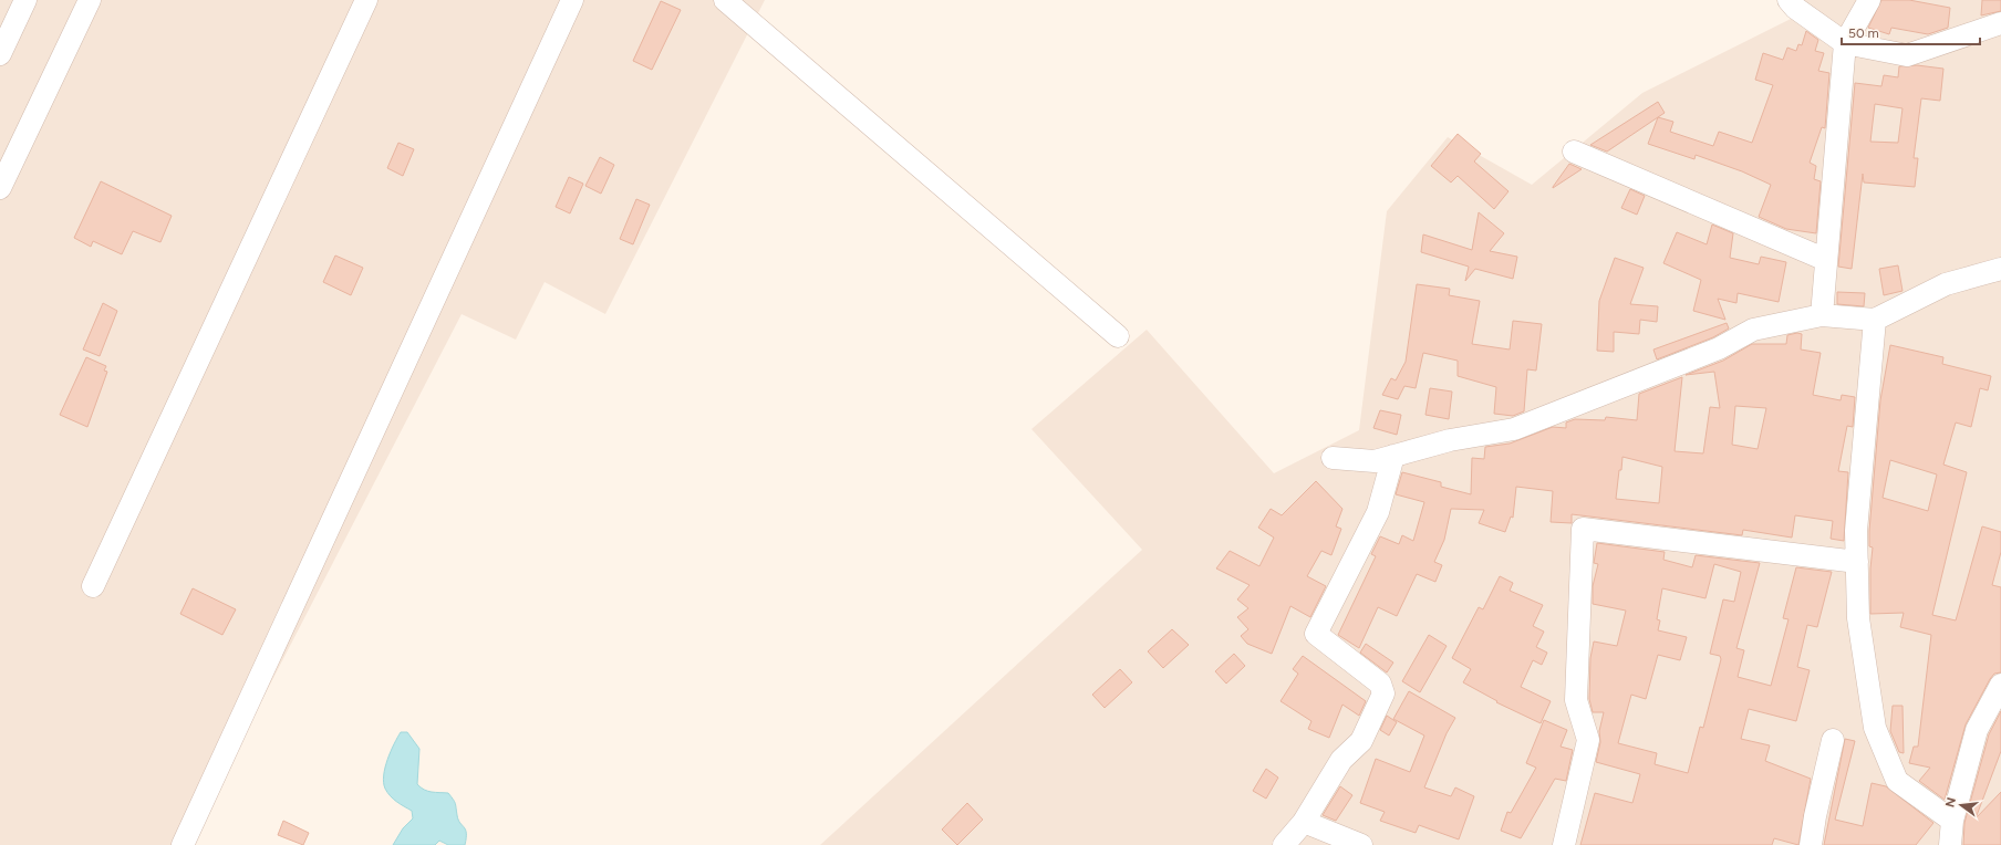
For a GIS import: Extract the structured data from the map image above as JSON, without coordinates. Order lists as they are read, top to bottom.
{
  "scale_bar": "50 m",
  "north": "left"
}
